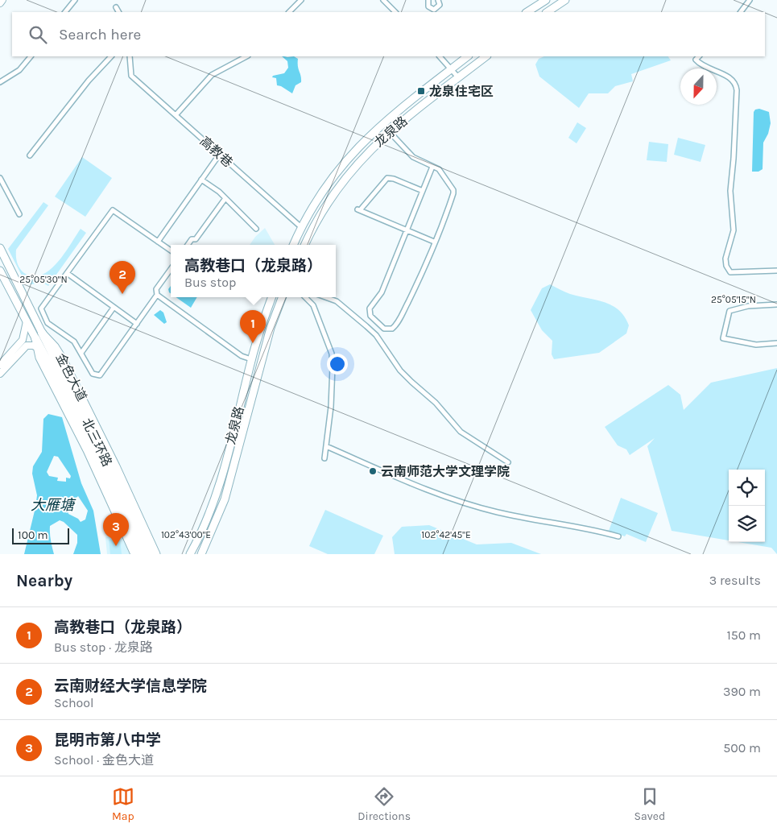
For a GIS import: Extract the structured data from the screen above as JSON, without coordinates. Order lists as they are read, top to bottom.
{
  "streets": {
    "highway": ["北三环路"],
    "main road": ["龙泉路", "金色大道"],
    "street": ["高教巷"]
  },
  "crossings": [
    ["龙泉路", "高教巷"],
    ["金色大道", "北三环路"]
  ],
  "water": ["大雁塘"],
  "places": {
    "transit": ["龙泉住宅区"],
    "other": ["云南师范大学文理学院"]
  },
  "scale_bar": "100 m",
  "north": "bottom",
  "page": {
    "search": "Search here",
    "popup": ["高教巷口（龙泉路）", "Bus stop"],
    "pins": ["2", "1", "3"],
    "scale": "100 m",
    "heading": ["Nearby", "3 results"],
    "list": [
      {
        "mark": "1",
        "name": "高教巷口（龙泉路）",
        "note": "Bus stop · 龙泉路",
        "value": "150 m"
      },
      {
        "mark": "2",
        "name": "云南财经大学信息学院",
        "note": "School",
        "value": "390 m"
      },
      {
        "mark": "3",
        "name": "昆明市第八中学",
        "note": "School · 金色大道",
        "value": "500 m"
      }
    ],
    "nav": ["Map", "Directions", "Saved"]
  },
  "coordinates": [
    "25°05'30\"N",
    "25°05'15\"N",
    "102°43'00\"E",
    "102°42'45\"E"
  ]
}
